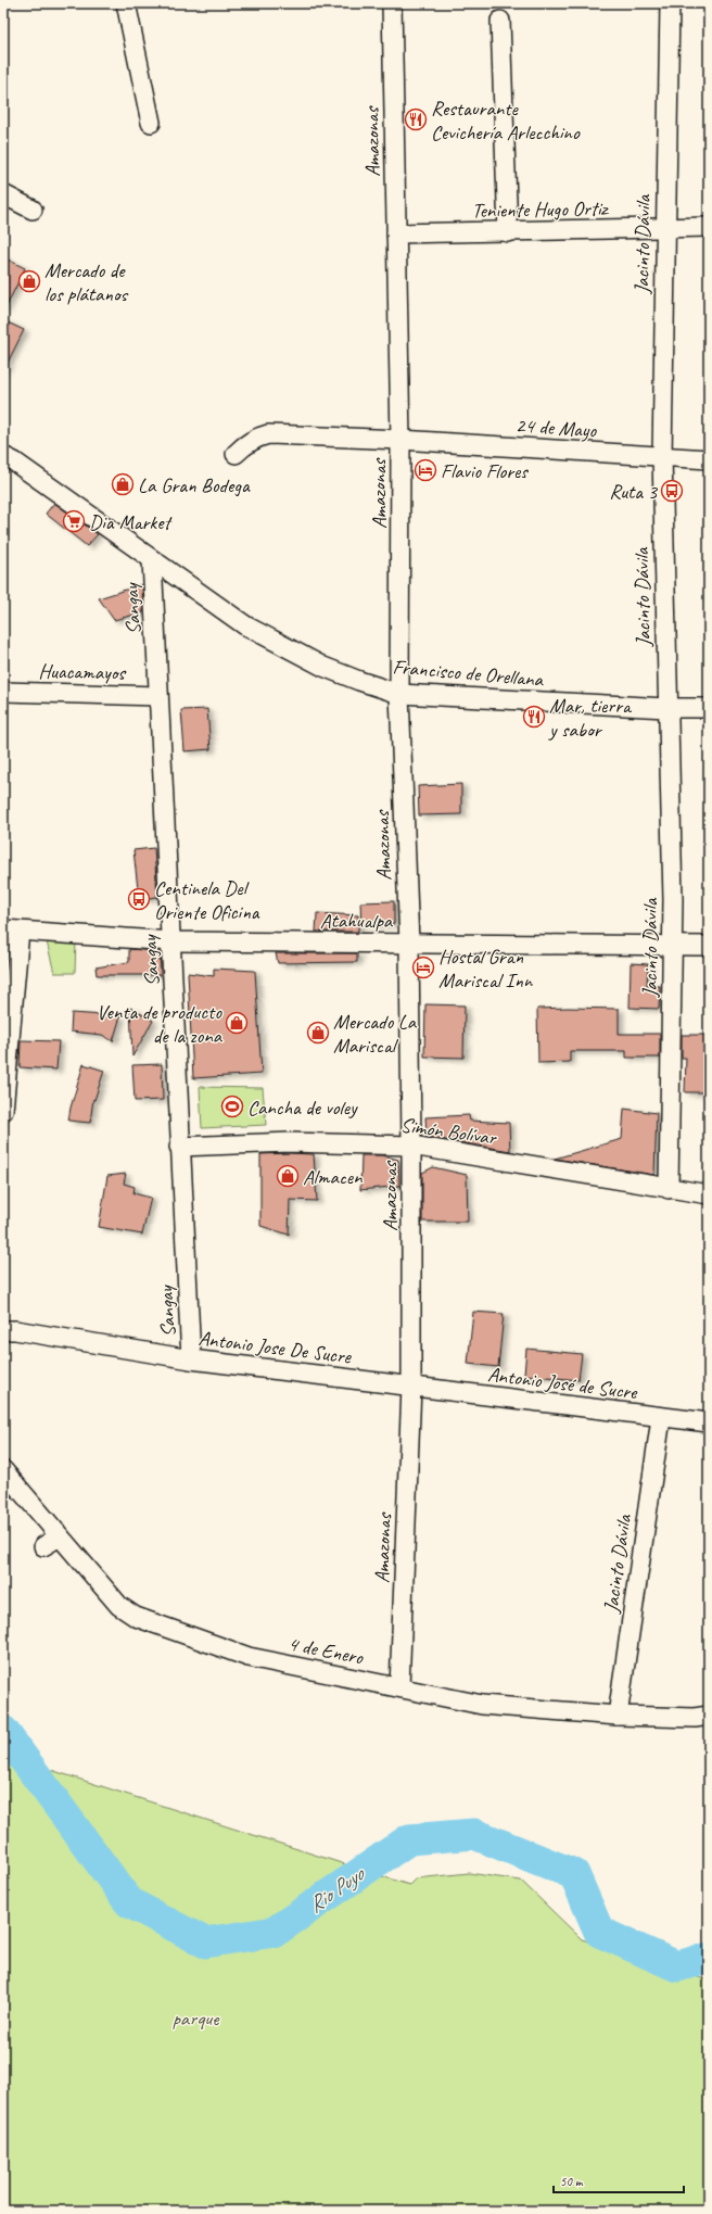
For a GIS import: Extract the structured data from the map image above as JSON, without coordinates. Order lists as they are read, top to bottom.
{
  "streets": {
    "street": [
      "Amazonas",
      "Teniente Hugo Ortiz",
      "Jacinto Dávila",
      "24 de Mayo",
      "Sangay",
      "Huacamayos",
      "Francisco de Orellana",
      "Atahualpa",
      "Simón Bolívar",
      "Antonio Jose De Sucre",
      "Antonio José de Sucre",
      "4 de Enero"
    ]
  },
  "crossings": [
    ["Amazonas", "Teniente Hugo Ortiz"],
    ["Amazonas", "24 de Mayo"],
    ["Amazonas", "Francisco de Orellana"],
    ["Amazonas", "Atahualpa"],
    ["Amazonas", "Simón Bolívar"],
    ["Amazonas", "Antonio Jose De Sucre"],
    ["Amazonas", "Antonio José de Sucre"],
    ["Amazonas", "4 de Enero"],
    ["Teniente Hugo Ortiz", "Jacinto Dávila"],
    ["Jacinto Dávila", "24 de Mayo"],
    ["Jacinto Dávila", "Francisco de Orellana"],
    ["Jacinto Dávila", "Atahualpa"],
    ["Jacinto Dávila", "Simón Bolívar"],
    ["Jacinto Dávila", "Antonio José de Sucre"],
    ["Jacinto Dávila", "4 de Enero"],
    ["Sangay", "Huacamayos"],
    ["Sangay", "Francisco de Orellana"],
    ["Sangay", "Atahualpa"],
    ["Sangay", "Simón Bolívar"],
    ["Sangay", "Antonio Jose De Sucre"],
    ["Antonio Jose De Sucre", "Antonio José de Sucre"]
  ],
  "water": ["Rio Puyo"],
  "parks": ["parque"],
  "places": {
    "restaurant": ["Restaurante Cevichería Arlecchino", "Mar, tierra y sabor"],
    "shop": [
      "Mercado de los plátanos",
      "La Gran Bodega",
      "Venta de producto de la zona",
      "Mercado La Mariscal",
      "Almacen"
    ],
    "hotel": ["Flavio Flores", "Hostal Gran Mariscal Inn"],
    "bus stop": ["Ruta 3", "Centinela Del Oriente Oficina"],
    "supermarket": ["Dia Market"],
    "sports": ["Cancha de voley"]
  },
  "scale_bar": "50 m"
}
